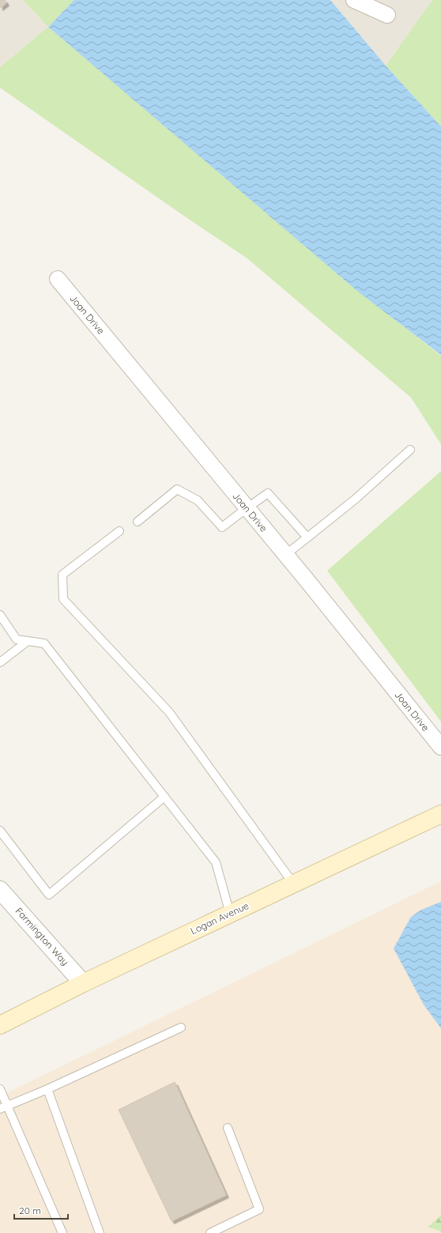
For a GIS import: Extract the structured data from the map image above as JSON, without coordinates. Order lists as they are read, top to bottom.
{
  "streets": {
    "main road": ["Logan Avenue"],
    "street": ["Joan Drive", "Farmington Way"]
  },
  "crossings": [
    ["Logan Avenue", "Farmington Way"]
  ],
  "scale_bar": "20 m"
}
